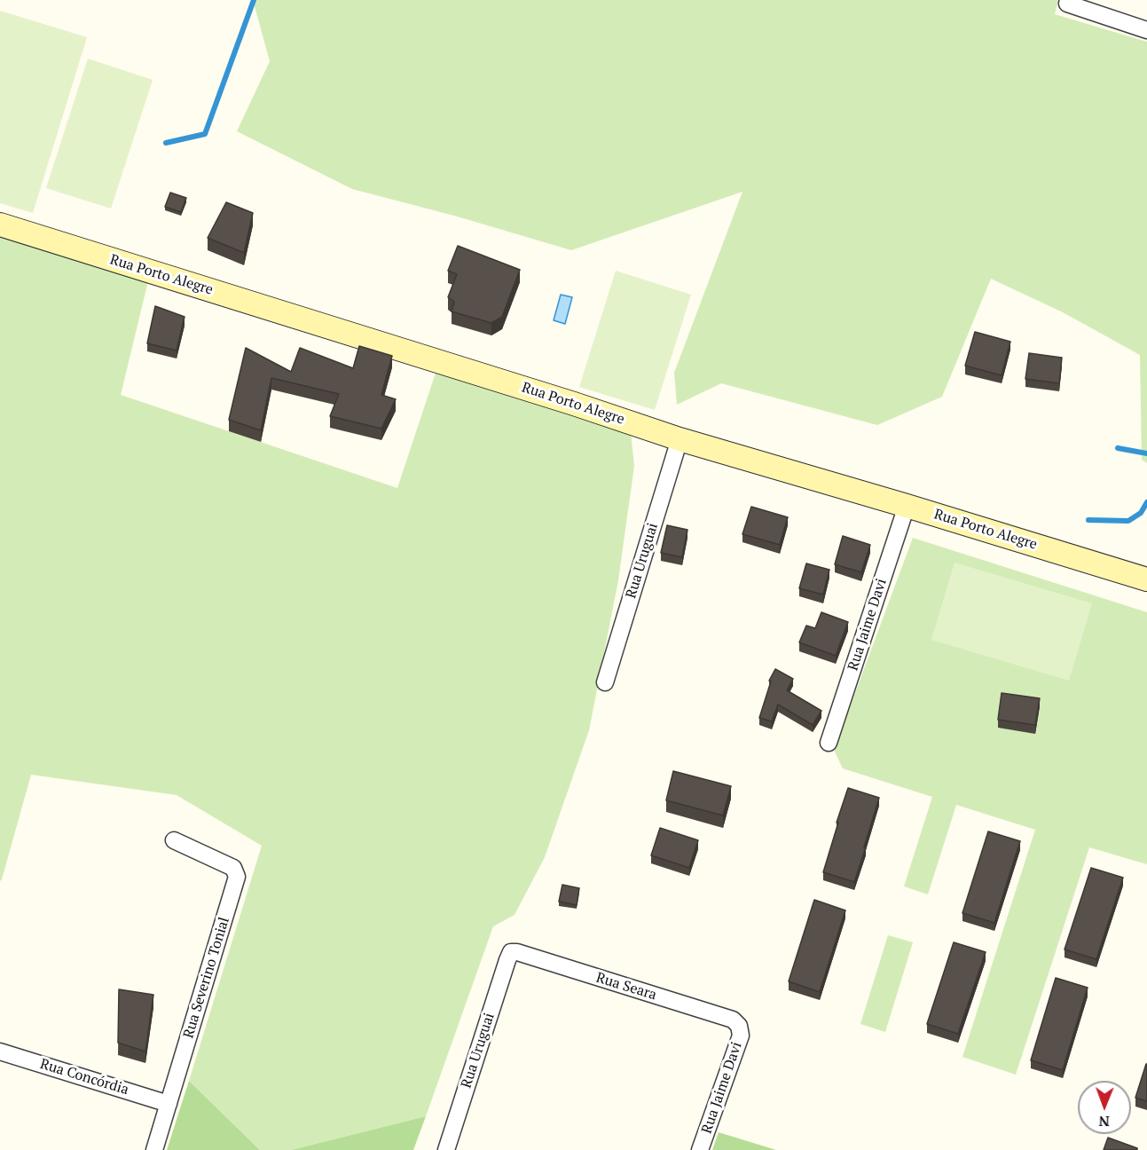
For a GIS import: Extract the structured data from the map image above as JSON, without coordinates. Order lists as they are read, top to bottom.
{
  "streets": {
    "street": [
      "Rua Porto Alegre",
      "Rua Uruguai",
      "Rua Jaime Davi",
      "Rua Severino Tonial",
      "Rua Seara",
      "Rua Concórdia"
    ]
  },
  "crossings": [
    ["Rua Porto Alegre", "Rua Uruguai"],
    ["Rua Porto Alegre", "Rua Jaime Davi"],
    ["Rua Uruguai", "Rua Seara"],
    ["Rua Jaime Davi", "Rua Seara"],
    ["Rua Severino Tonial", "Rua Concórdia"]
  ],
  "north": "bottom"
}
